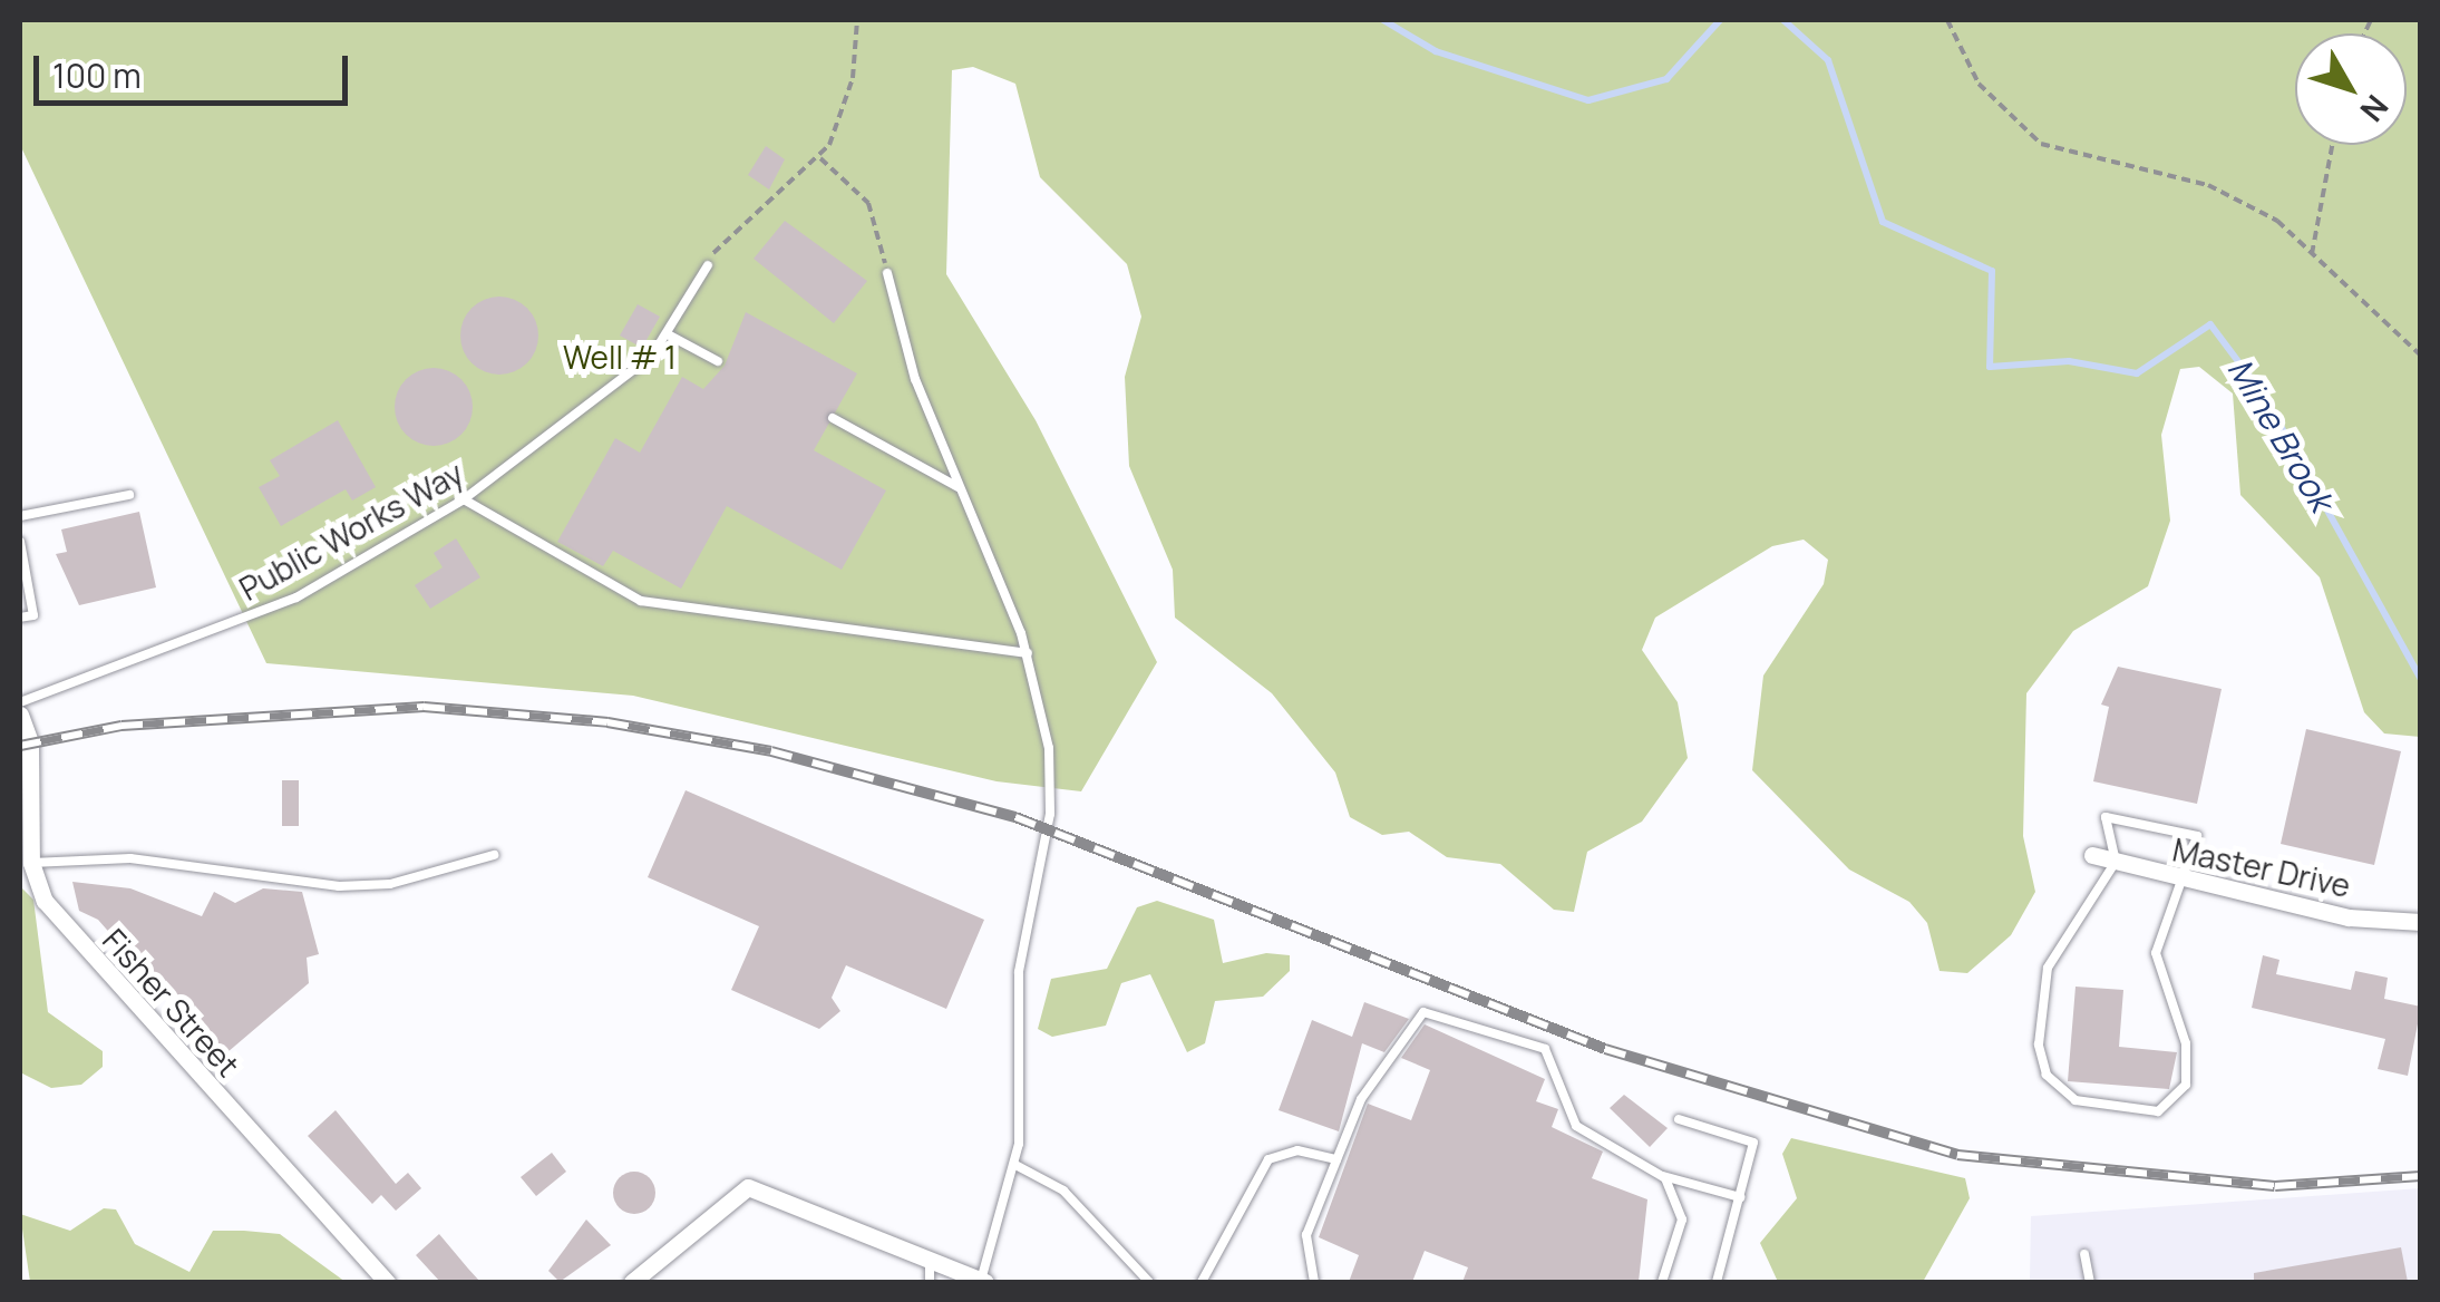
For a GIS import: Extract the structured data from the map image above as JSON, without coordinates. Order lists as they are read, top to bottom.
{
  "streets": {
    "street": ["Master Drive", "Fisher Street"],
    "lane": ["Public Works Way"]
  },
  "water": ["Mine Brook"],
  "parks": ["Well # 1"],
  "scale_bar": "100 m",
  "north": "bottom right"
}
